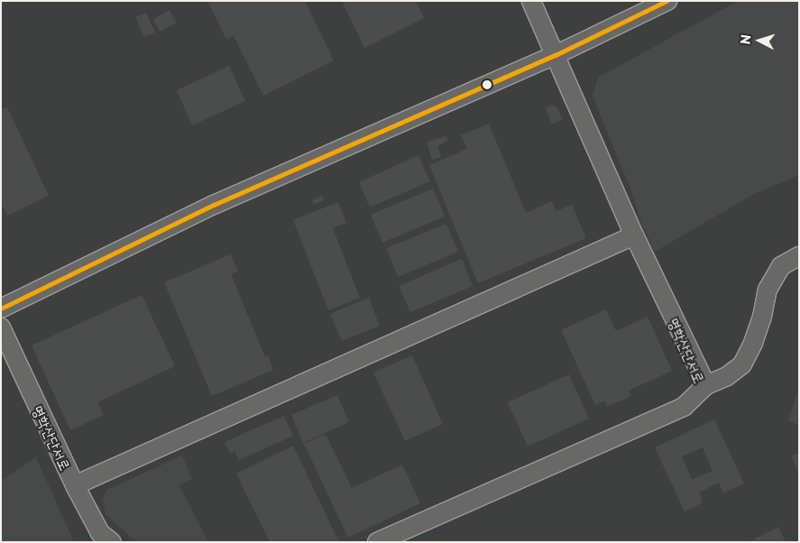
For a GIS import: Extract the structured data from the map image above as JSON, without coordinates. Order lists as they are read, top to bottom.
{
  "streets": {
    "street": ["명학산단서로"]
  },
  "north": "left"
}
